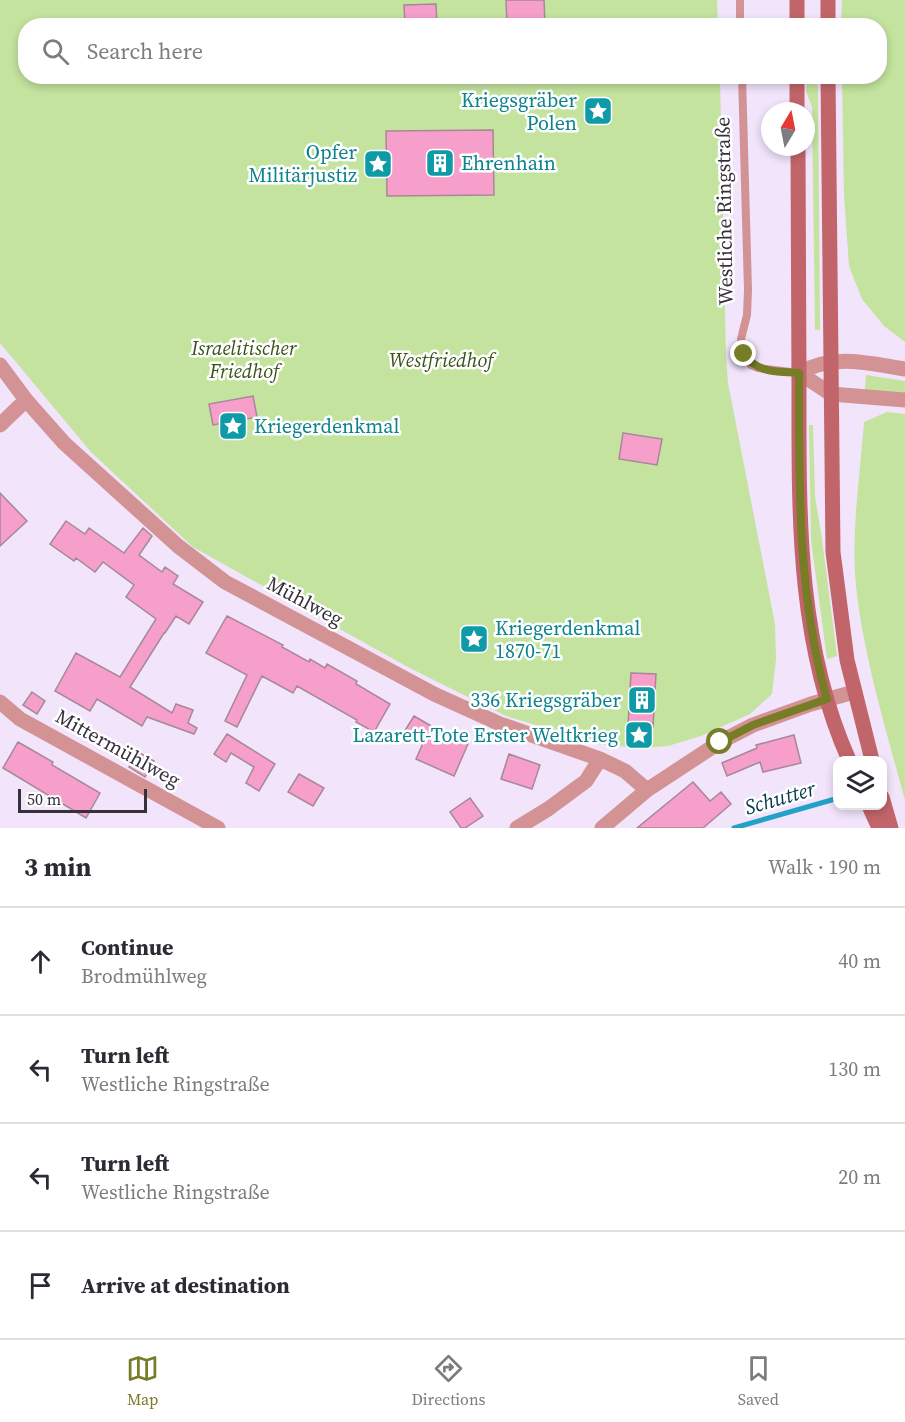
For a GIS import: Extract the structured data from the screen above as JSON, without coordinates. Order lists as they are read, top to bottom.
{
  "streets": {
    "street": ["Mühlweg", "Mittermühlweg"],
    "lane": ["Westliche Ringstraße"]
  },
  "water": ["Schutter"],
  "parks": ["Israelitischer Friedhof", "Westfriedhof"],
  "places": {
    "place": [
      "Kriegsgräber Polen",
      "Opfer Militärjustiz",
      "Kriegerdenkmal",
      "Kriegerdenkmal 1870-71",
      "Lazarett-Tote Erster Weltkrieg"
    ],
    "building": ["Ehrenhain", "336 Kriegsgräber"]
  },
  "scale_bar": "50 m",
  "north": "top",
  "page": {
    "search": "Search here",
    "scale": "50 m",
    "heading": ["3 min", "Walk · 190 m"],
    "list": [
      ["Continue", "Brodmühlweg", "40 m"],
      ["Turn left", "Westliche Ringstraße", "130 m"],
      ["Turn left", "Westliche Ringstraße", "20 m"],
      "Arrive at destination"
    ],
    "nav": ["Map", "Directions", "Saved"]
  }
}
